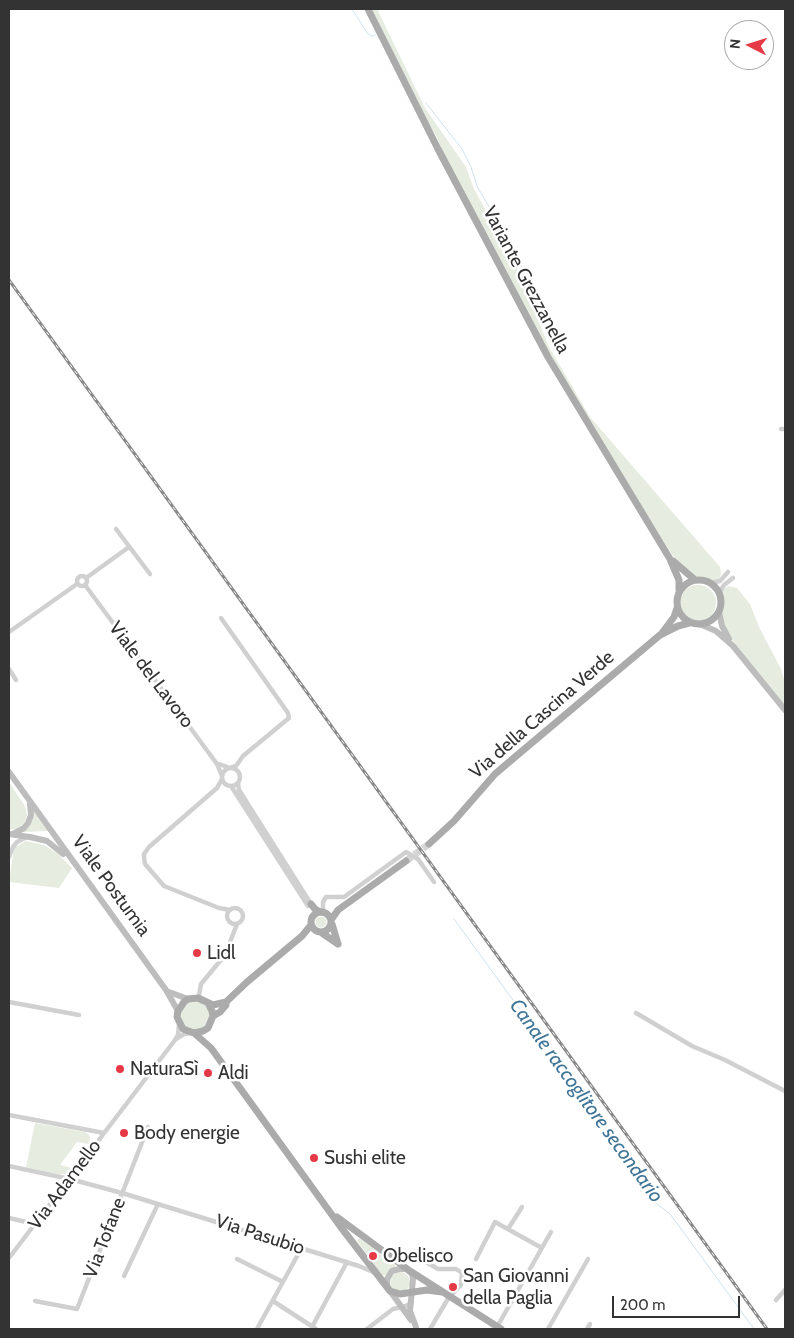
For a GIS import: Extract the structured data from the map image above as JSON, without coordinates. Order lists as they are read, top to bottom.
{
  "streets": {
    "main road": ["Variante Grezzanella", "Via della Cascina Verde", "Viale Postumia"],
    "street": [
      "Viale del Lavoro",
      "Via Adamello",
      "Via Pasubio",
      "Via Tofane"
    ]
  },
  "crossings": [
    ["Viale Postumia", "Via Adamello"],
    ["Via Adamello", "Via Pasubio"],
    ["Via Pasubio", "Via Tofane"]
  ],
  "water": ["Canale raccoglitore secondario"],
  "places": [
    "Lidl",
    "NaturaSì",
    "Aldi",
    "Body energie",
    "Sushi elite",
    "Obelisco",
    "San Giovanni della Paglia"
  ],
  "scale_bar": "200 m",
  "north": "left"
}
